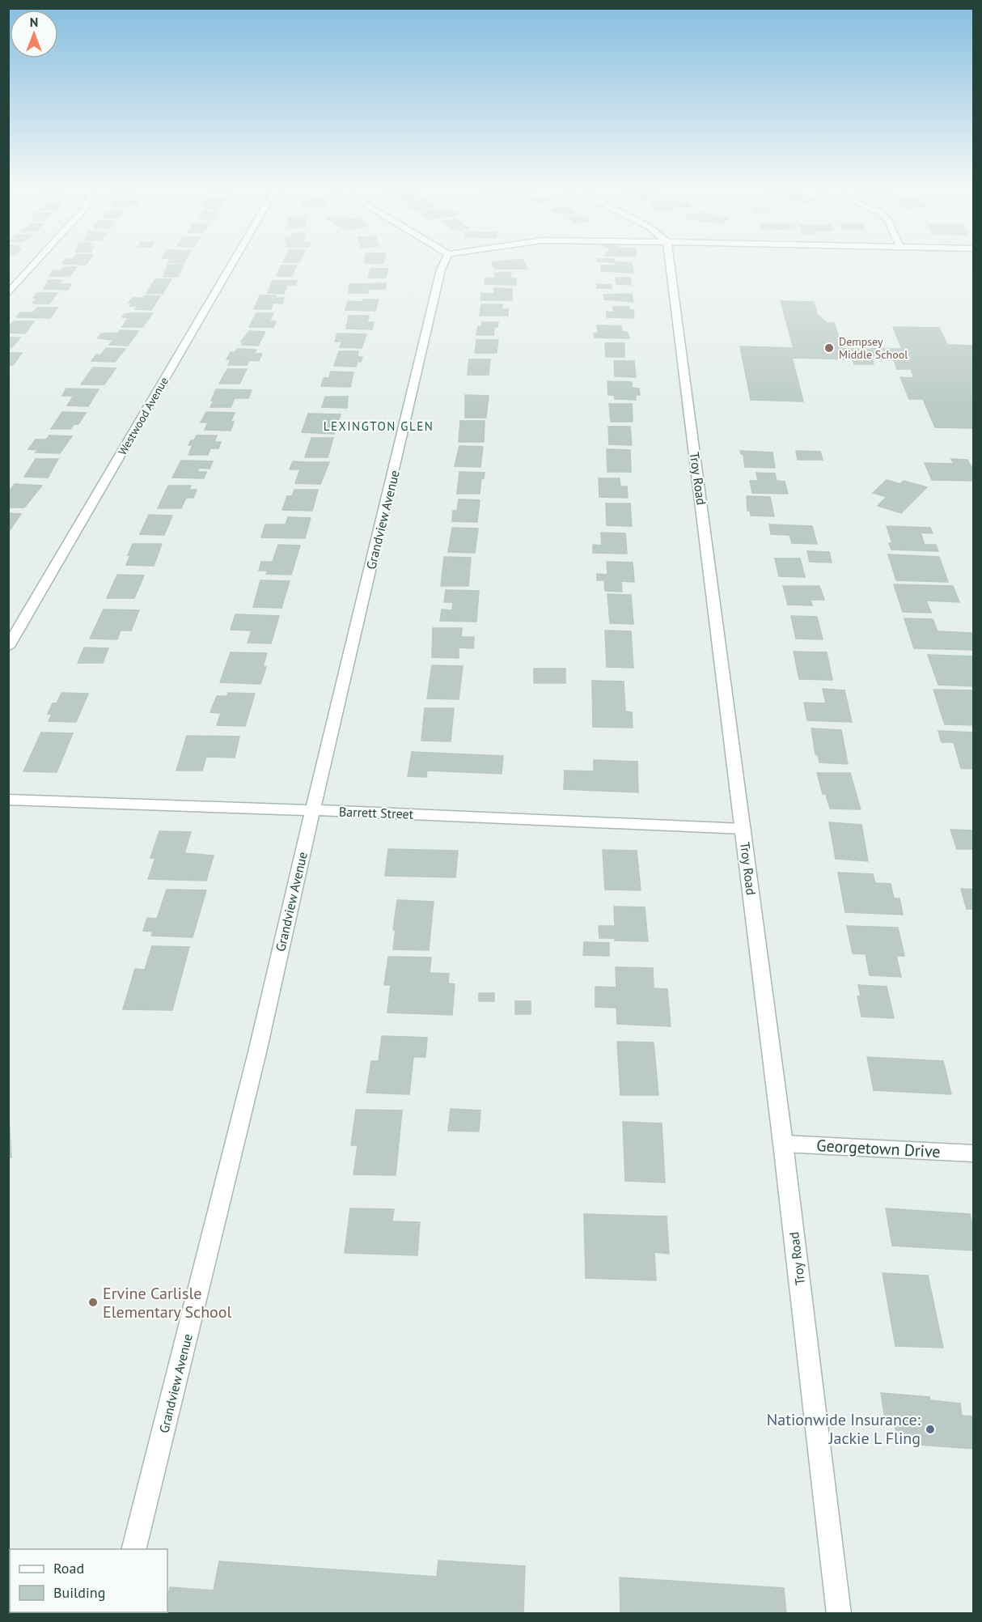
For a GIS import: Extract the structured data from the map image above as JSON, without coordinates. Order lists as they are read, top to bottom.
{
  "streets": {
    "street": [
      "Westwood Avenue",
      "Troy Road",
      "Grandview Avenue",
      "Barrett Street",
      "Georgetown Drive"
    ]
  },
  "crossings": [
    ["Troy Road", "Barrett Street"],
    ["Troy Road", "Georgetown Drive"],
    ["Grandview Avenue", "Barrett Street"]
  ],
  "districts": ["LEXINGTON GLEN"],
  "places": ["Dempsey Middle School", "Ervine Carlisle Elementary School", "Nationwide Insurance: Jackie L Fling"],
  "legend": ["Road", "Building"],
  "north": "top"
}
